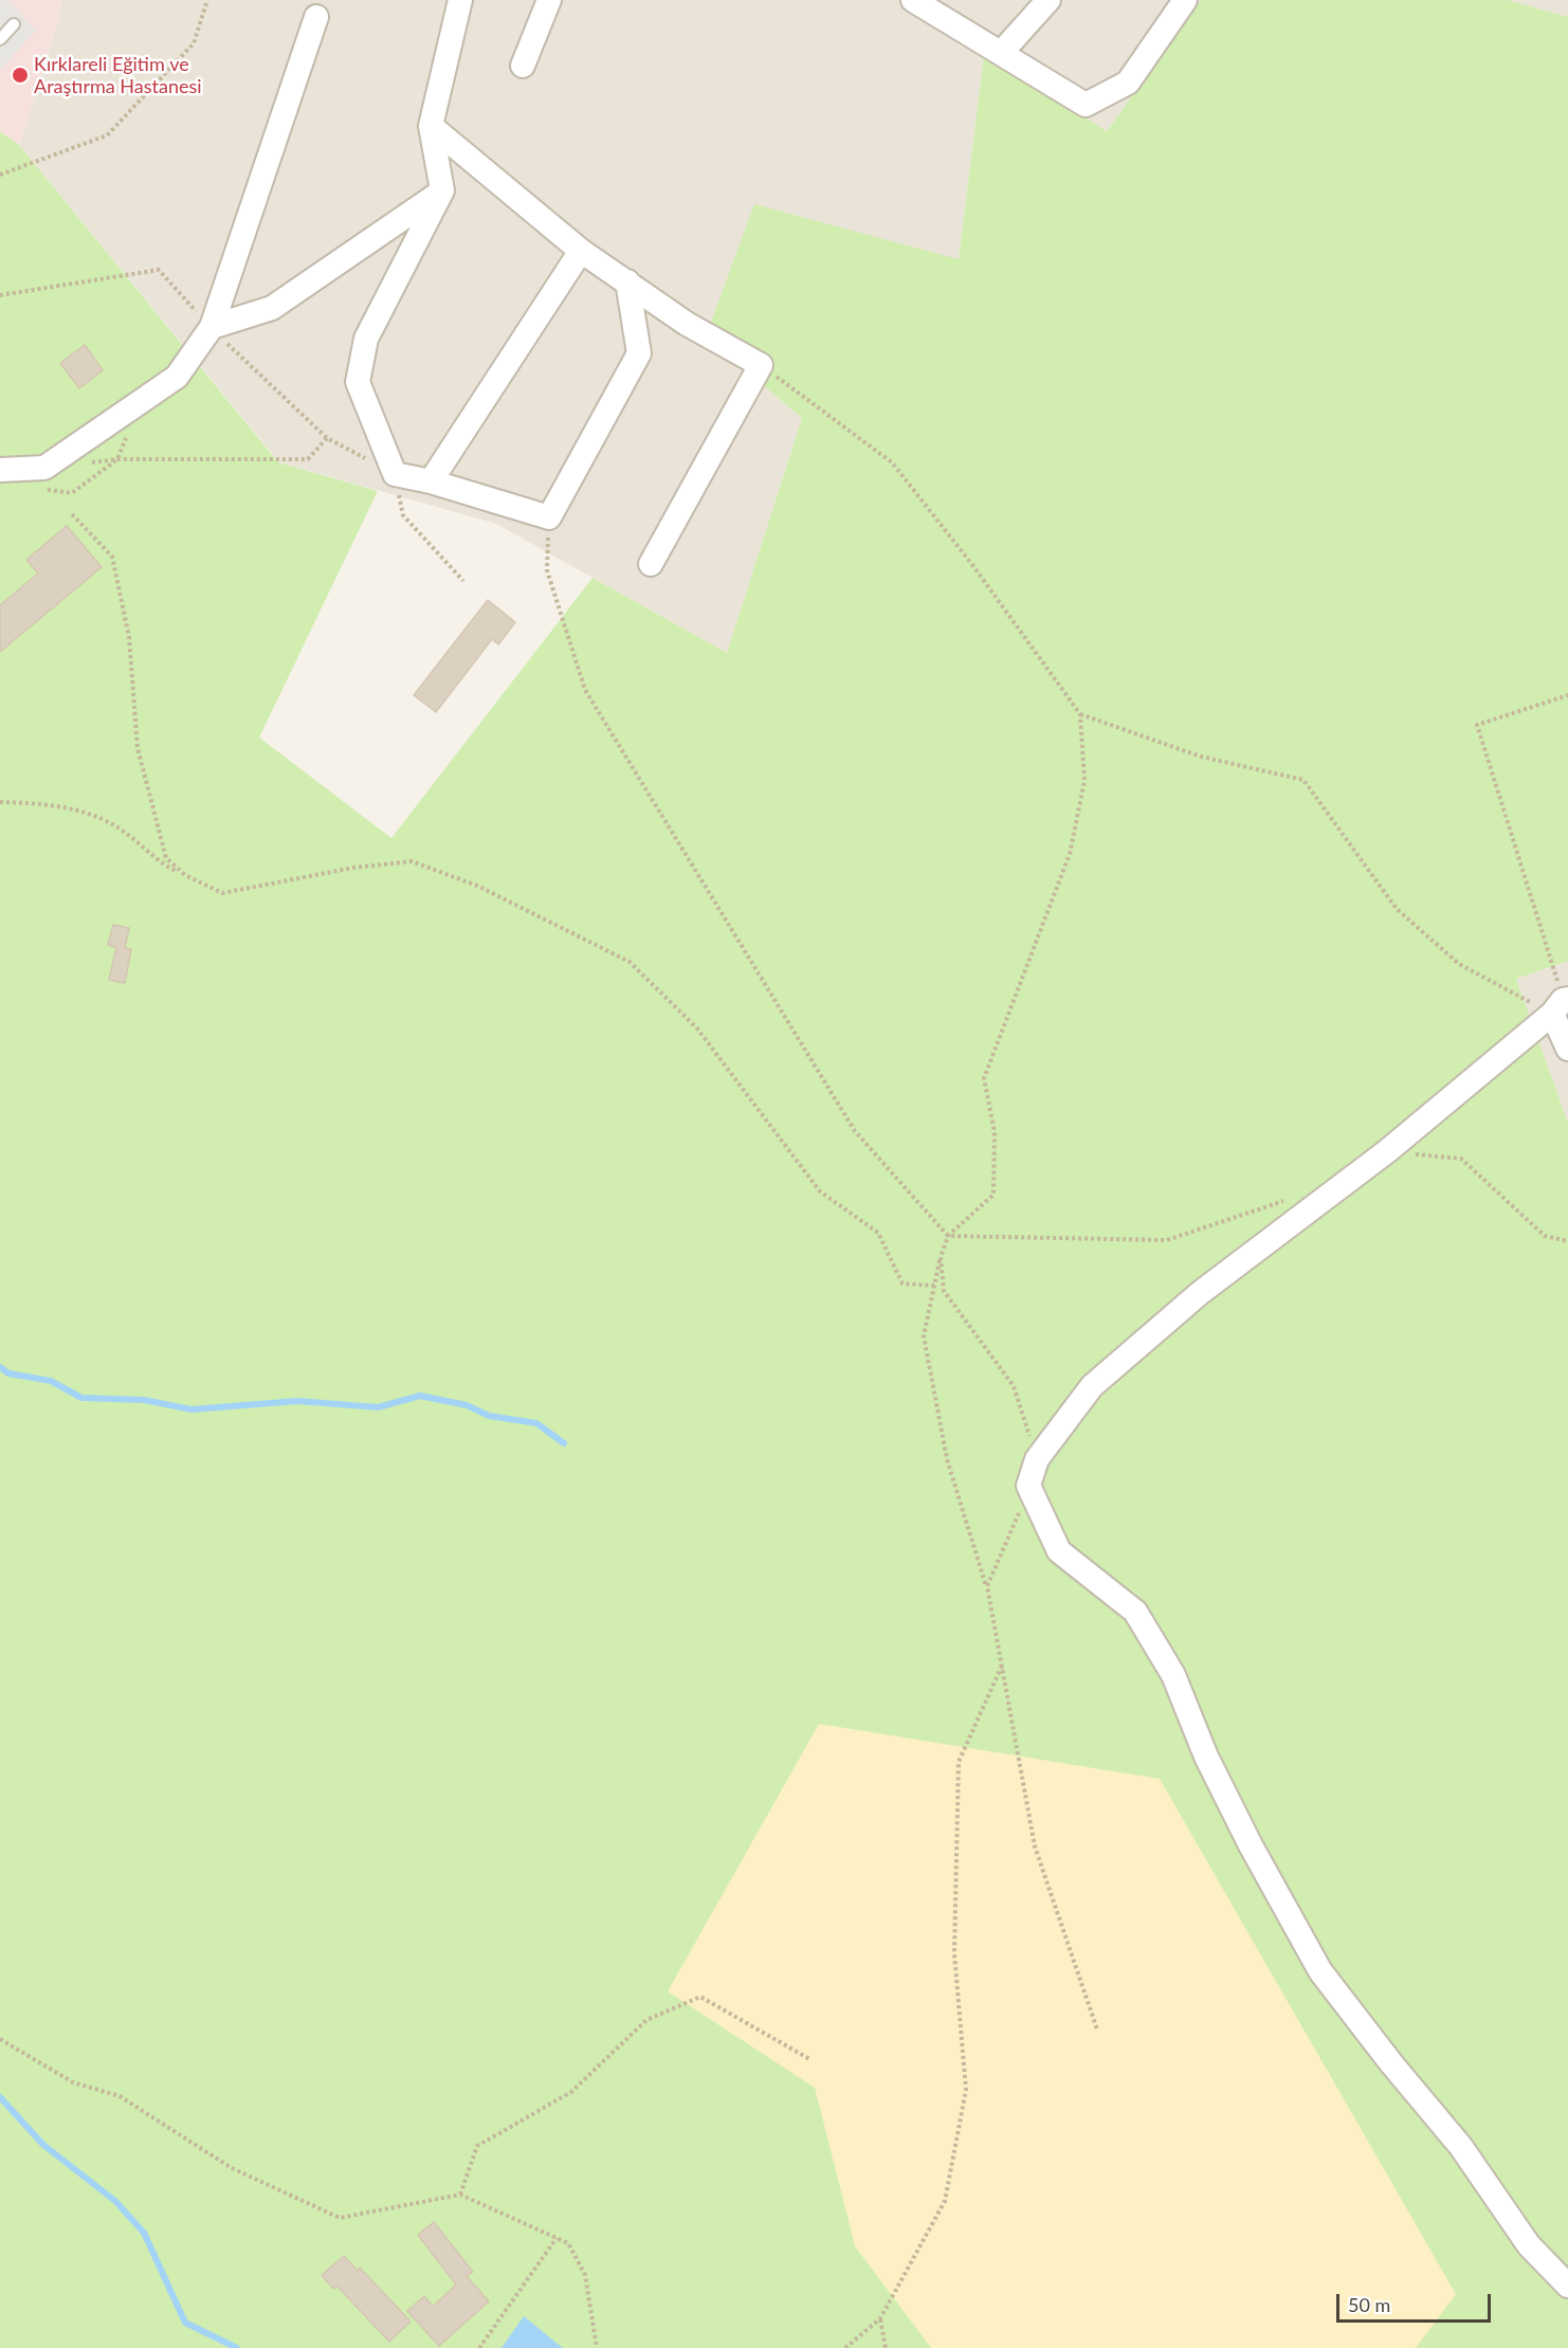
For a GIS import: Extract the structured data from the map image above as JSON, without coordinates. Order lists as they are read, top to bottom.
{
  "places": ["Kırklareli Eğitim ve Araştırma Hastanesi"],
  "scale_bar": "50 m"
}
